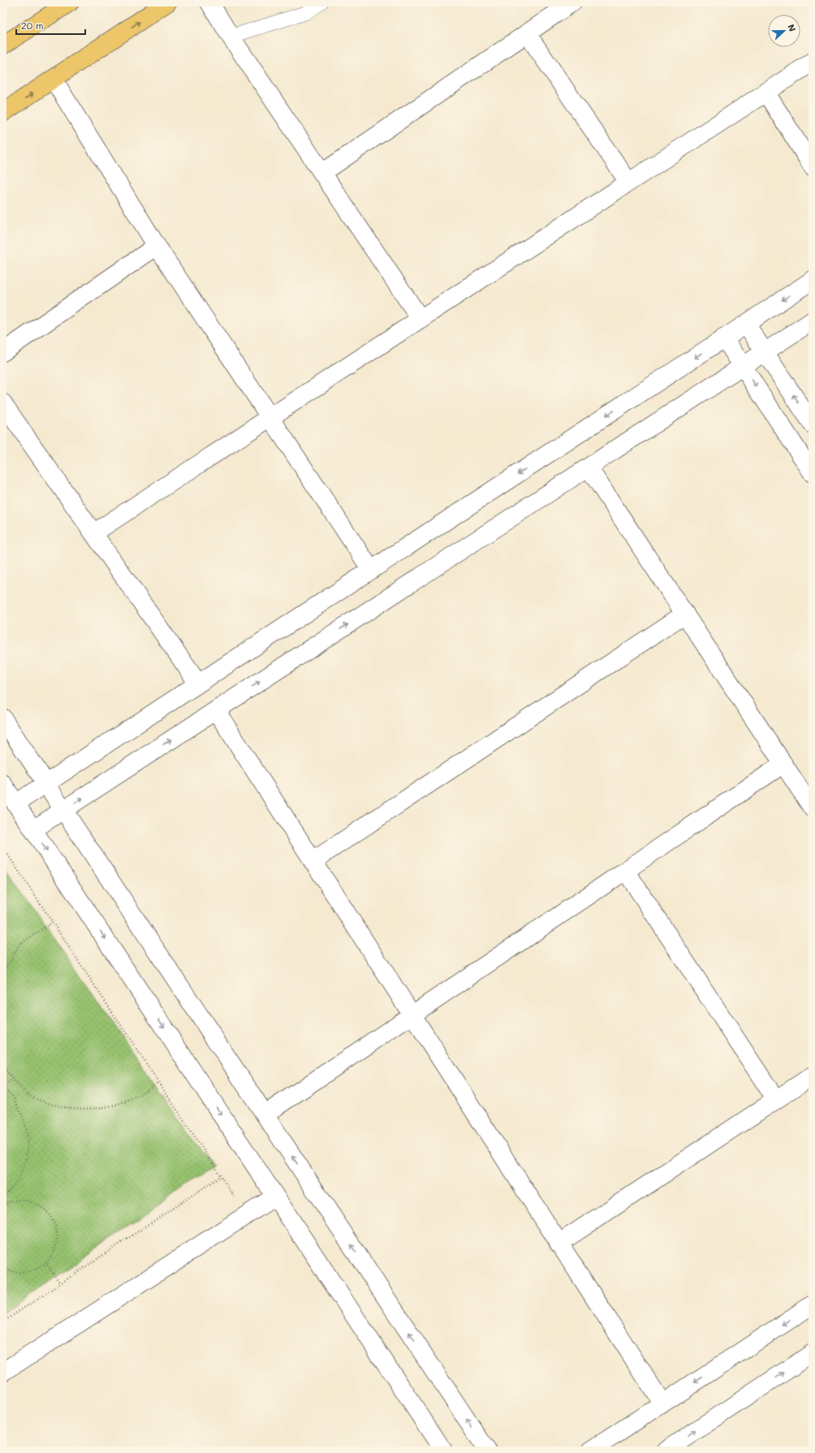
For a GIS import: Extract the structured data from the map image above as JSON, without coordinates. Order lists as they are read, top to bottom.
{
  "scale_bar": "20 m",
  "north": "right"
}
